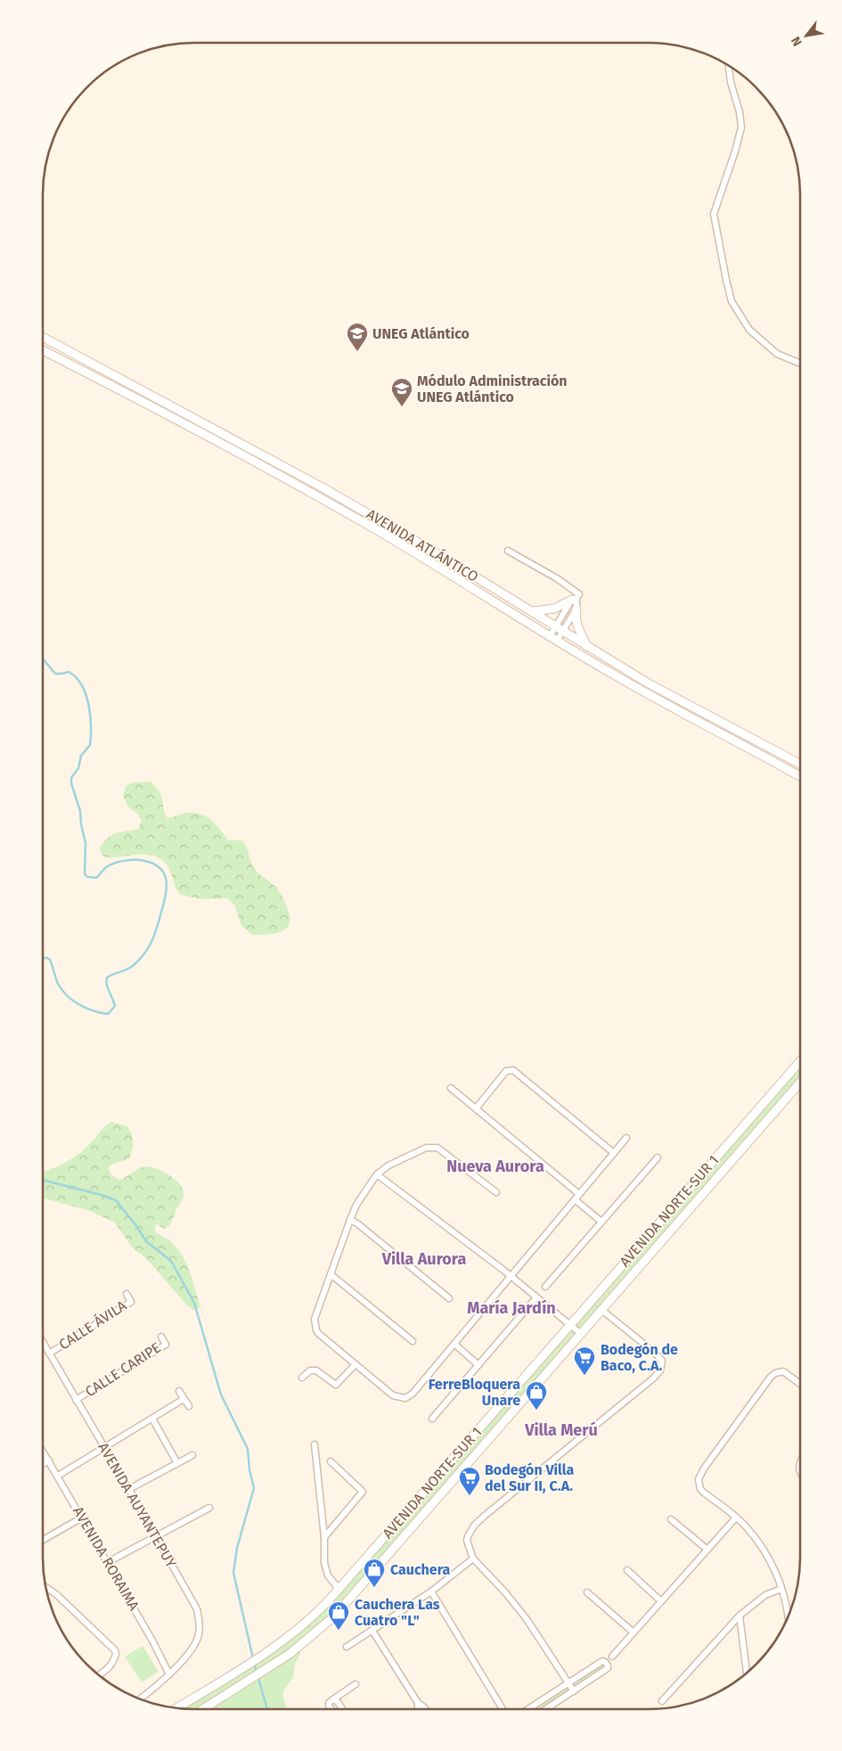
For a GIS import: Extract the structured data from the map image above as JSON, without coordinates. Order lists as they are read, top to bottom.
{
  "streets": {
    "main road": ["AVENIDA ATLÁNTICO", "AVENIDA NORTE-SUR 1"],
    "street": [
      "CALLE ÁVILA",
      "CALLE CARIPE",
      "AVENIDA AUYANTEPUY",
      "AVENIDA RORAIMA"
    ]
  },
  "crossings": [
    ["CALLE ÁVILA", "AVENIDA AUYANTEPUY"],
    ["CALLE CARIPE", "AVENIDA AUYANTEPUY"],
    ["AVENIDA AUYANTEPUY", "AVENIDA RORAIMA"]
  ],
  "districts": [
    "Nueva Aurora",
    "Villa Aurora",
    "María Jardín",
    "Villa Merú"
  ],
  "places": {
    "school or university": ["UNEG Atlántico", "Módulo Administración UNEG Atlántico"],
    "supermarket": ["Bodegón de Baco, C.A.", "Bodegón Villa del Sur II, C.A."],
    "shop": ["FerreBloquera Unare", "Cauchera", "Cauchera Las Cuatro \"L\""]
  },
  "north": "bottom left"
}
